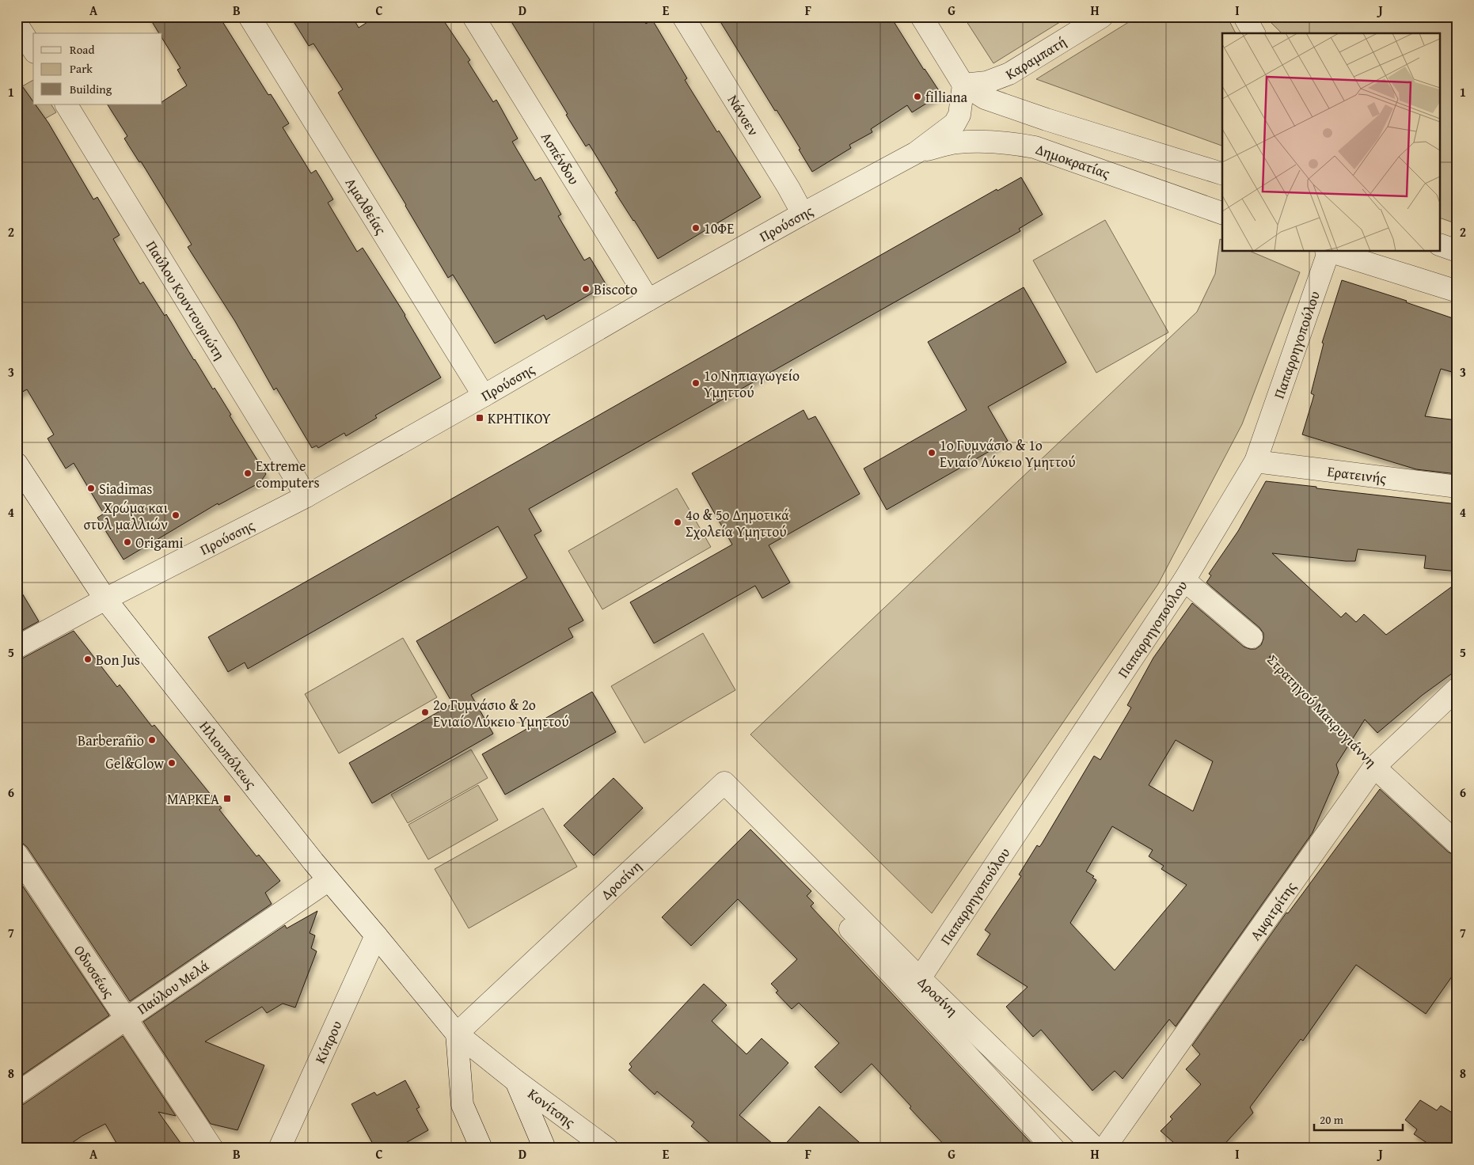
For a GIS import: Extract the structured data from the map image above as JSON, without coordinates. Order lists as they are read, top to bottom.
{
  "streets": {
    "street": [
      "Καραμπατή",
      "Νάνσεν",
      "Ασπένδου",
      "Δημοκρατίας",
      "Αμαλθείας",
      "Προύσσης",
      "Παύλου Κουντουριώτη",
      "Παπαρρηγοπούλου",
      "Ερατεινής",
      "Στρατηγού Μακρυγιάννη",
      "Ηλιουπόλεως",
      "Δροσίνη",
      "Αμφιτρίτης",
      "Οδυσσέως",
      "Παύλου Μελά",
      "Κύπρου",
      "Κονίτσης"
    ]
  },
  "crossings": [
    ["Καραμπατή", "Προύσσης"],
    ["Νάνσεν", "Προύσσης"],
    ["Ασπένδου", "Προύσσης"],
    ["Δημοκρατίας", "Προύσσης"],
    ["Αμαλθείας", "Προύσσης"],
    ["Προύσσης", "Παύλου Κουντουριώτη"],
    ["Προύσσης", "Ηλιουπόλεως"],
    ["Παπαρρηγοπούλου", "Ερατεινής"],
    ["Παπαρρηγοπούλου", "Δροσίνη"],
    ["Στρατηγού Μακρυγιάννη", "Αμφιτρίτης"],
    ["Ηλιουπόλεως", "Δροσίνη"],
    ["Ηλιουπόλεως", "Παύλου Μελά"],
    ["Ηλιουπόλεως", "Κύπρου"],
    ["Ηλιουπόλεως", "Κονίτσης"],
    ["Δροσίνη", "Κονίτσης"],
    ["Οδυσσέως", "Παύλου Μελά"]
  ],
  "places": {
    "other": [
      "filliana",
      "10ΦΕ",
      "Biscoto",
      "1ο Νηπιαγωγείο Υμηττού",
      "1ο Γυμνάσιο & 1ο Ενιαίο Λύκειο Υμηττού",
      "Extreme computers",
      "Siadimas",
      "Χρώμα και στυλ μαλλιών",
      "4ο & 5ο Δημοτικά Σχολεία Υμηττού",
      "Origami",
      "Bon Jus",
      "2ο Γυμνάσιο & 2ο Ενιαίο Λύκειο Υμηττού",
      "Barberañio",
      "Gel&Glow"
    ],
    "transit": ["ΚΡΗΤΙΚΟΥ", "ΜΑΡΚΕΑ"]
  },
  "legend": ["Road", "Park", "Building"],
  "scale_bar": "20 m",
  "grid": {
    "columns": [
      "A",
      "B",
      "C",
      "D",
      "E",
      "F",
      "G",
      "H",
      "I",
      "J"
    ],
    "rows": [
      "1",
      "2",
      "3",
      "4",
      "5",
      "6",
      "7",
      "8"
    ]
  }
}
